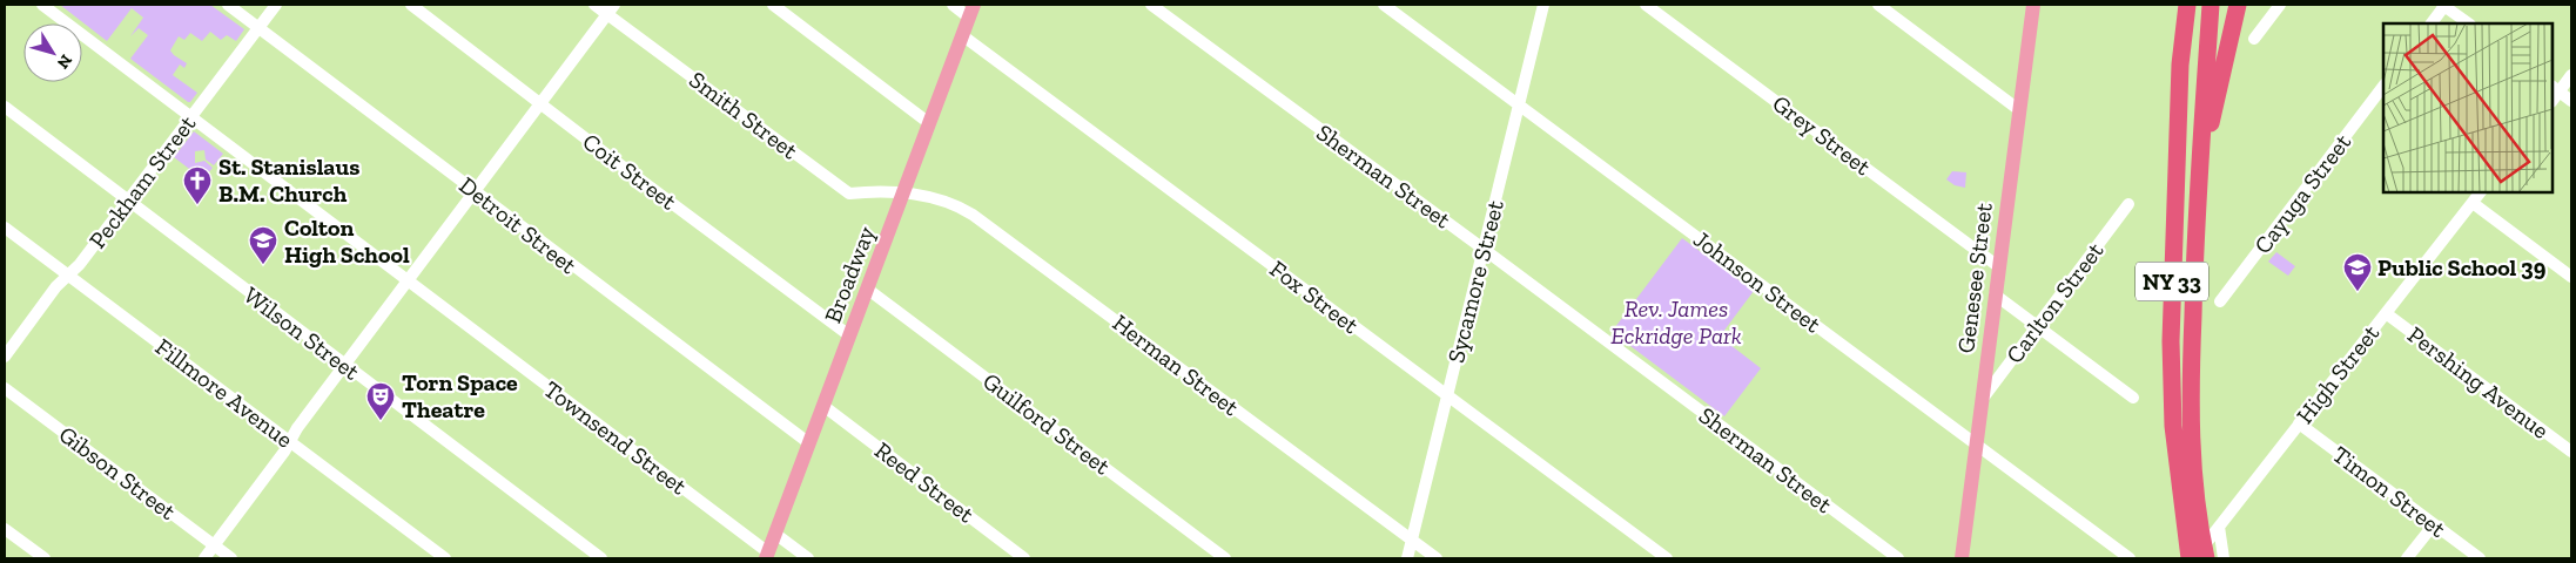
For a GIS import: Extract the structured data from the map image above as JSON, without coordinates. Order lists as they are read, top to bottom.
{
  "streets": {
    "highway": ["NY 33"],
    "main road": ["Broadway", "Genesee Street"],
    "street": [
      "Smith Street",
      "Grey Street",
      "Coit Street",
      "Sherman Street",
      "Peckham Street",
      "Cayuga Street",
      "Detroit Street",
      "Sycamore Street",
      "Johnson Street",
      "Fox Street",
      "Carlton Street",
      "Wilson Street",
      "Herman Street",
      "High Street",
      "Pershing Avenue",
      "Fillmore Avenue",
      "Guilford Street",
      "Townsend Street",
      "Gibson Street",
      "Reed Street",
      "Timon Street"
    ]
  },
  "crossings": [
    ["Smith Street", "Broadway"],
    ["Smith Street", "Herman Street"],
    ["Grey Street", "Genesee Street"],
    ["Coit Street", "Broadway"],
    ["Sherman Street", "Sycamore Street"],
    ["Peckham Street", "Detroit Street"],
    ["Peckham Street", "Wilson Street"],
    ["Peckham Street", "Fillmore Avenue"],
    ["Peckham Street", "Townsend Street"],
    ["Detroit Street", "Broadway"],
    ["Broadway", "Fox Street"],
    ["Broadway", "Herman Street"],
    ["Broadway", "Guilford Street"],
    ["Broadway", "Townsend Street"],
    ["Broadway", "Reed Street"],
    ["Genesee Street", "Johnson Street"],
    ["Genesee Street", "Carlton Street"],
    ["Sycamore Street", "Johnson Street"],
    ["Sycamore Street", "Fox Street"],
    ["Sycamore Street", "Herman Street"],
    ["High Street", "Pershing Avenue"],
    ["High Street", "Timon Street"]
  ],
  "parks": ["Rev. James Eckridge Park"],
  "places": {
    "church": ["St. Stanislaus B.M. Church"],
    "school or university": ["Colton High School", "Public School 39"],
    "theatre": ["Torn Space Theatre"]
  },
  "north": "bottom right"
}
